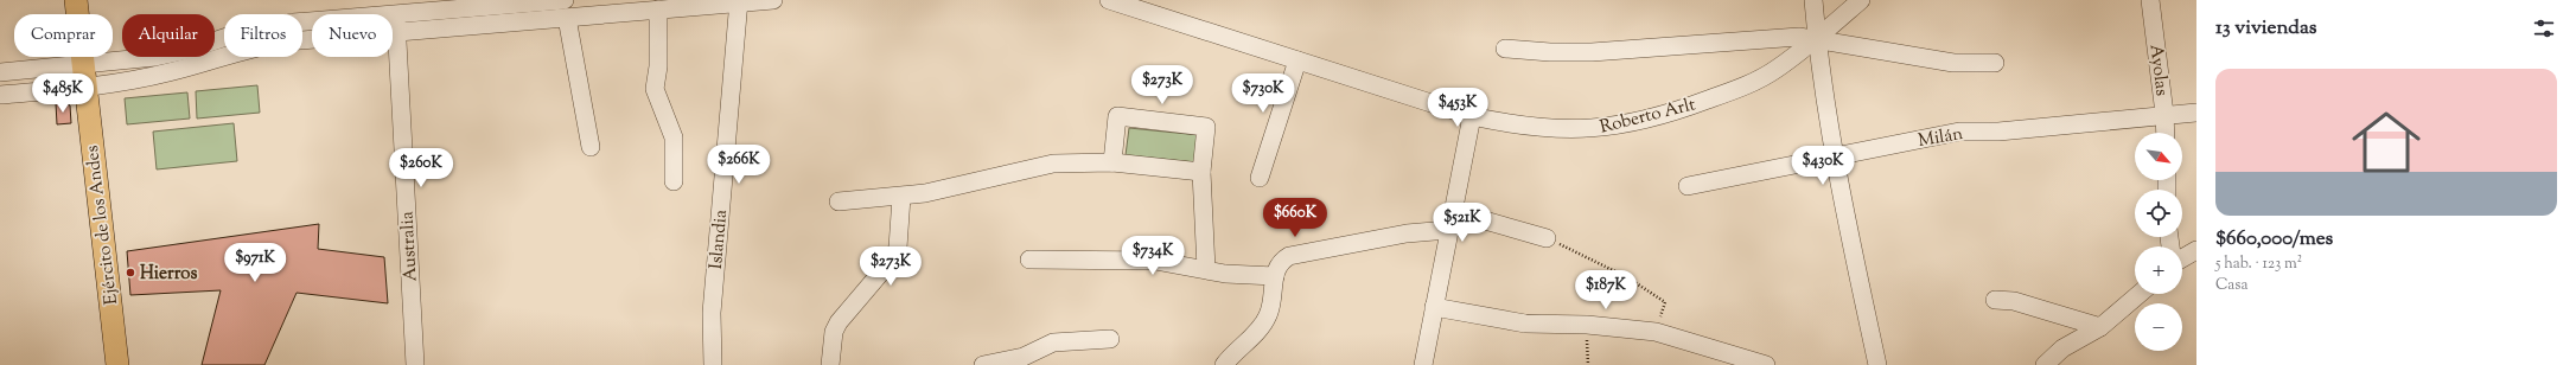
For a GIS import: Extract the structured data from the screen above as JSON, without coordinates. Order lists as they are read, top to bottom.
{
  "streets": {
    "main road": ["Ejército de los Andes"],
    "street": [
      "Ayolas",
      "Roberto Arlt",
      "Milán",
      "Islandia",
      "Australia"
    ]
  },
  "crossings": [
    ["Ayolas", "Milán"]
  ],
  "places": ["Hierros"],
  "north": "bottom right",
  "page": {
    "heading": "13 viviendas",
    "chip": [
      "Comprar",
      "Alquilar",
      "Filtros",
      "Nuevo"
    ],
    "list": [
      {
        "name": "$660,000/mes",
        "note": "5 hab. · 123 m² · Casa"
      }
    ],
    "price": [
      "$273K",
      "$485K",
      "$730K",
      "$453K",
      "$266K",
      "$430K",
      "$260K",
      "$660K",
      "$521K",
      "$734K",
      "$971K",
      "$273K",
      "$187K"
    ],
    "map_buttons": ["+", "−"]
  }
}
